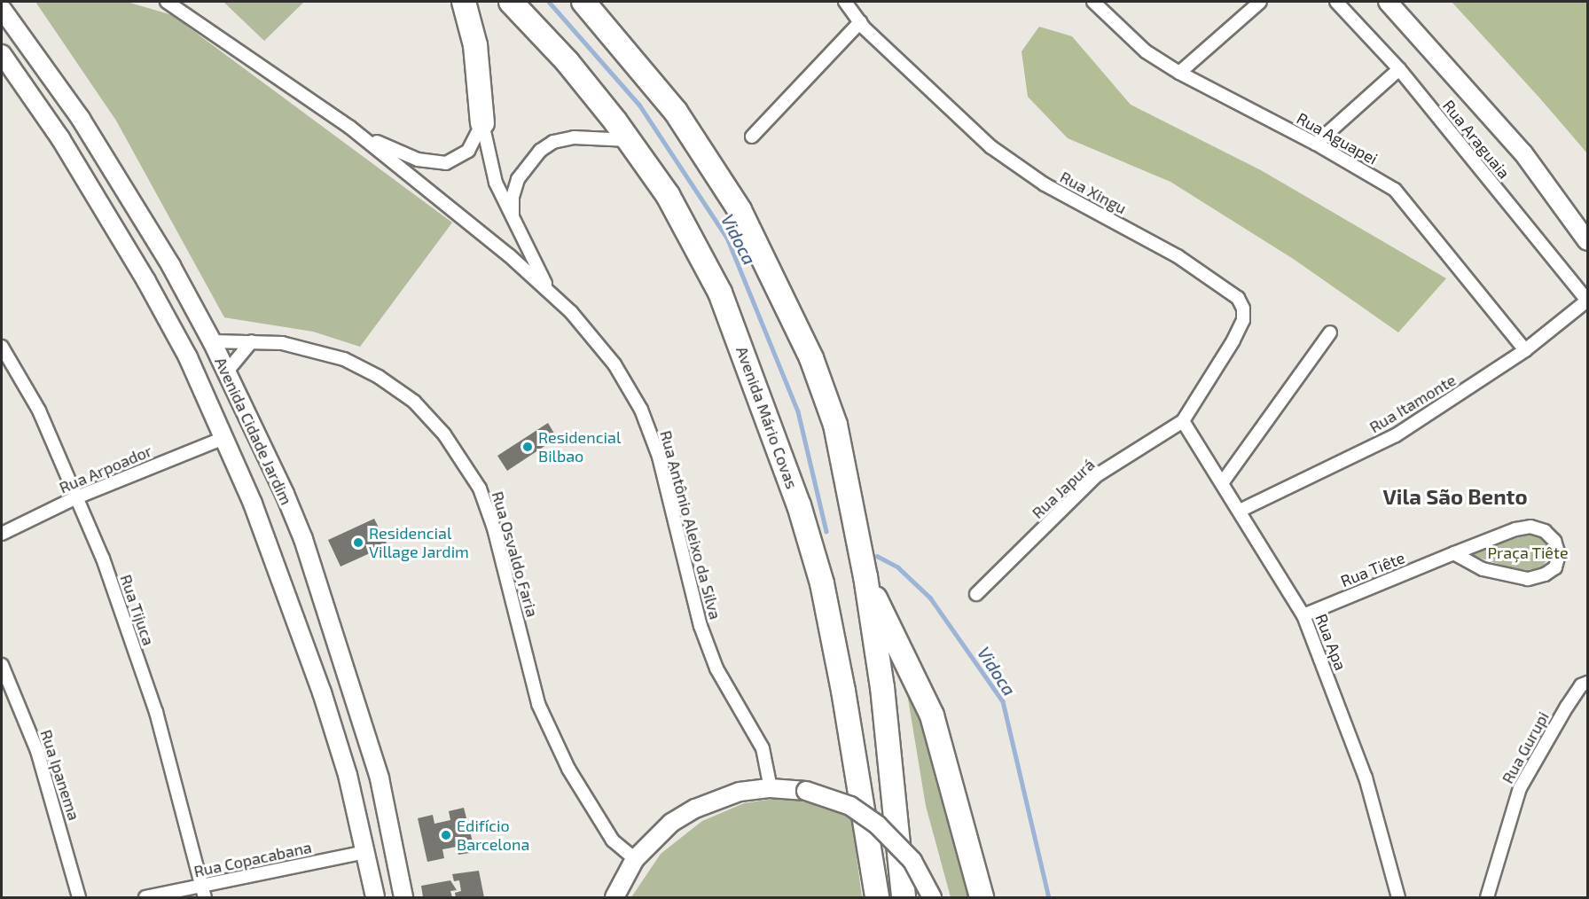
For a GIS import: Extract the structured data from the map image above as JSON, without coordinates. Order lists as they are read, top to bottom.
{
  "streets": {
    "highway": ["Avenida Mário Covas"],
    "main road": ["Avenida Cidade Jardim"],
    "street": [
      "Rua Aguapei",
      "Rua Araguaia",
      "Rua Xingu",
      "Rua Itamonte",
      "Rua Arpoador",
      "Rua Japurá",
      "Rua Antônio Aleixo da Silva",
      "Rua Osvaldo Faria",
      "Rua Tiête",
      "Rua Tijuca",
      "Rua Apa",
      "Rua Gurupi",
      "Rua Ipanema",
      "Rua Copacabana"
    ]
  },
  "crossings": [
    ["Rua Aguapei", "Rua Itamonte"],
    ["Rua Araguaia", "Rua Itamonte"],
    ["Rua Xingu", "Rua Japurá"],
    ["Rua Xingu", "Rua Apa"],
    ["Rua Itamonte", "Rua Apa"],
    ["Avenida Cidade Jardim", "Rua Arpoador"],
    ["Avenida Cidade Jardim", "Rua Osvaldo Faria"],
    ["Avenida Cidade Jardim", "Rua Copacabana"],
    ["Rua Arpoador", "Rua Tijuca"],
    ["Rua Japurá", "Rua Apa"],
    ["Rua Tiête", "Rua Apa"],
    ["Rua Tijuca", "Rua Copacabana"]
  ],
  "districts": ["Vila São Bento"],
  "water": ["Vidoca"],
  "parks": ["Praça Tiête"],
  "places": ["Residencial Bilbao", "Residencial Village Jardim", "Edifício Barcelona"]
}
